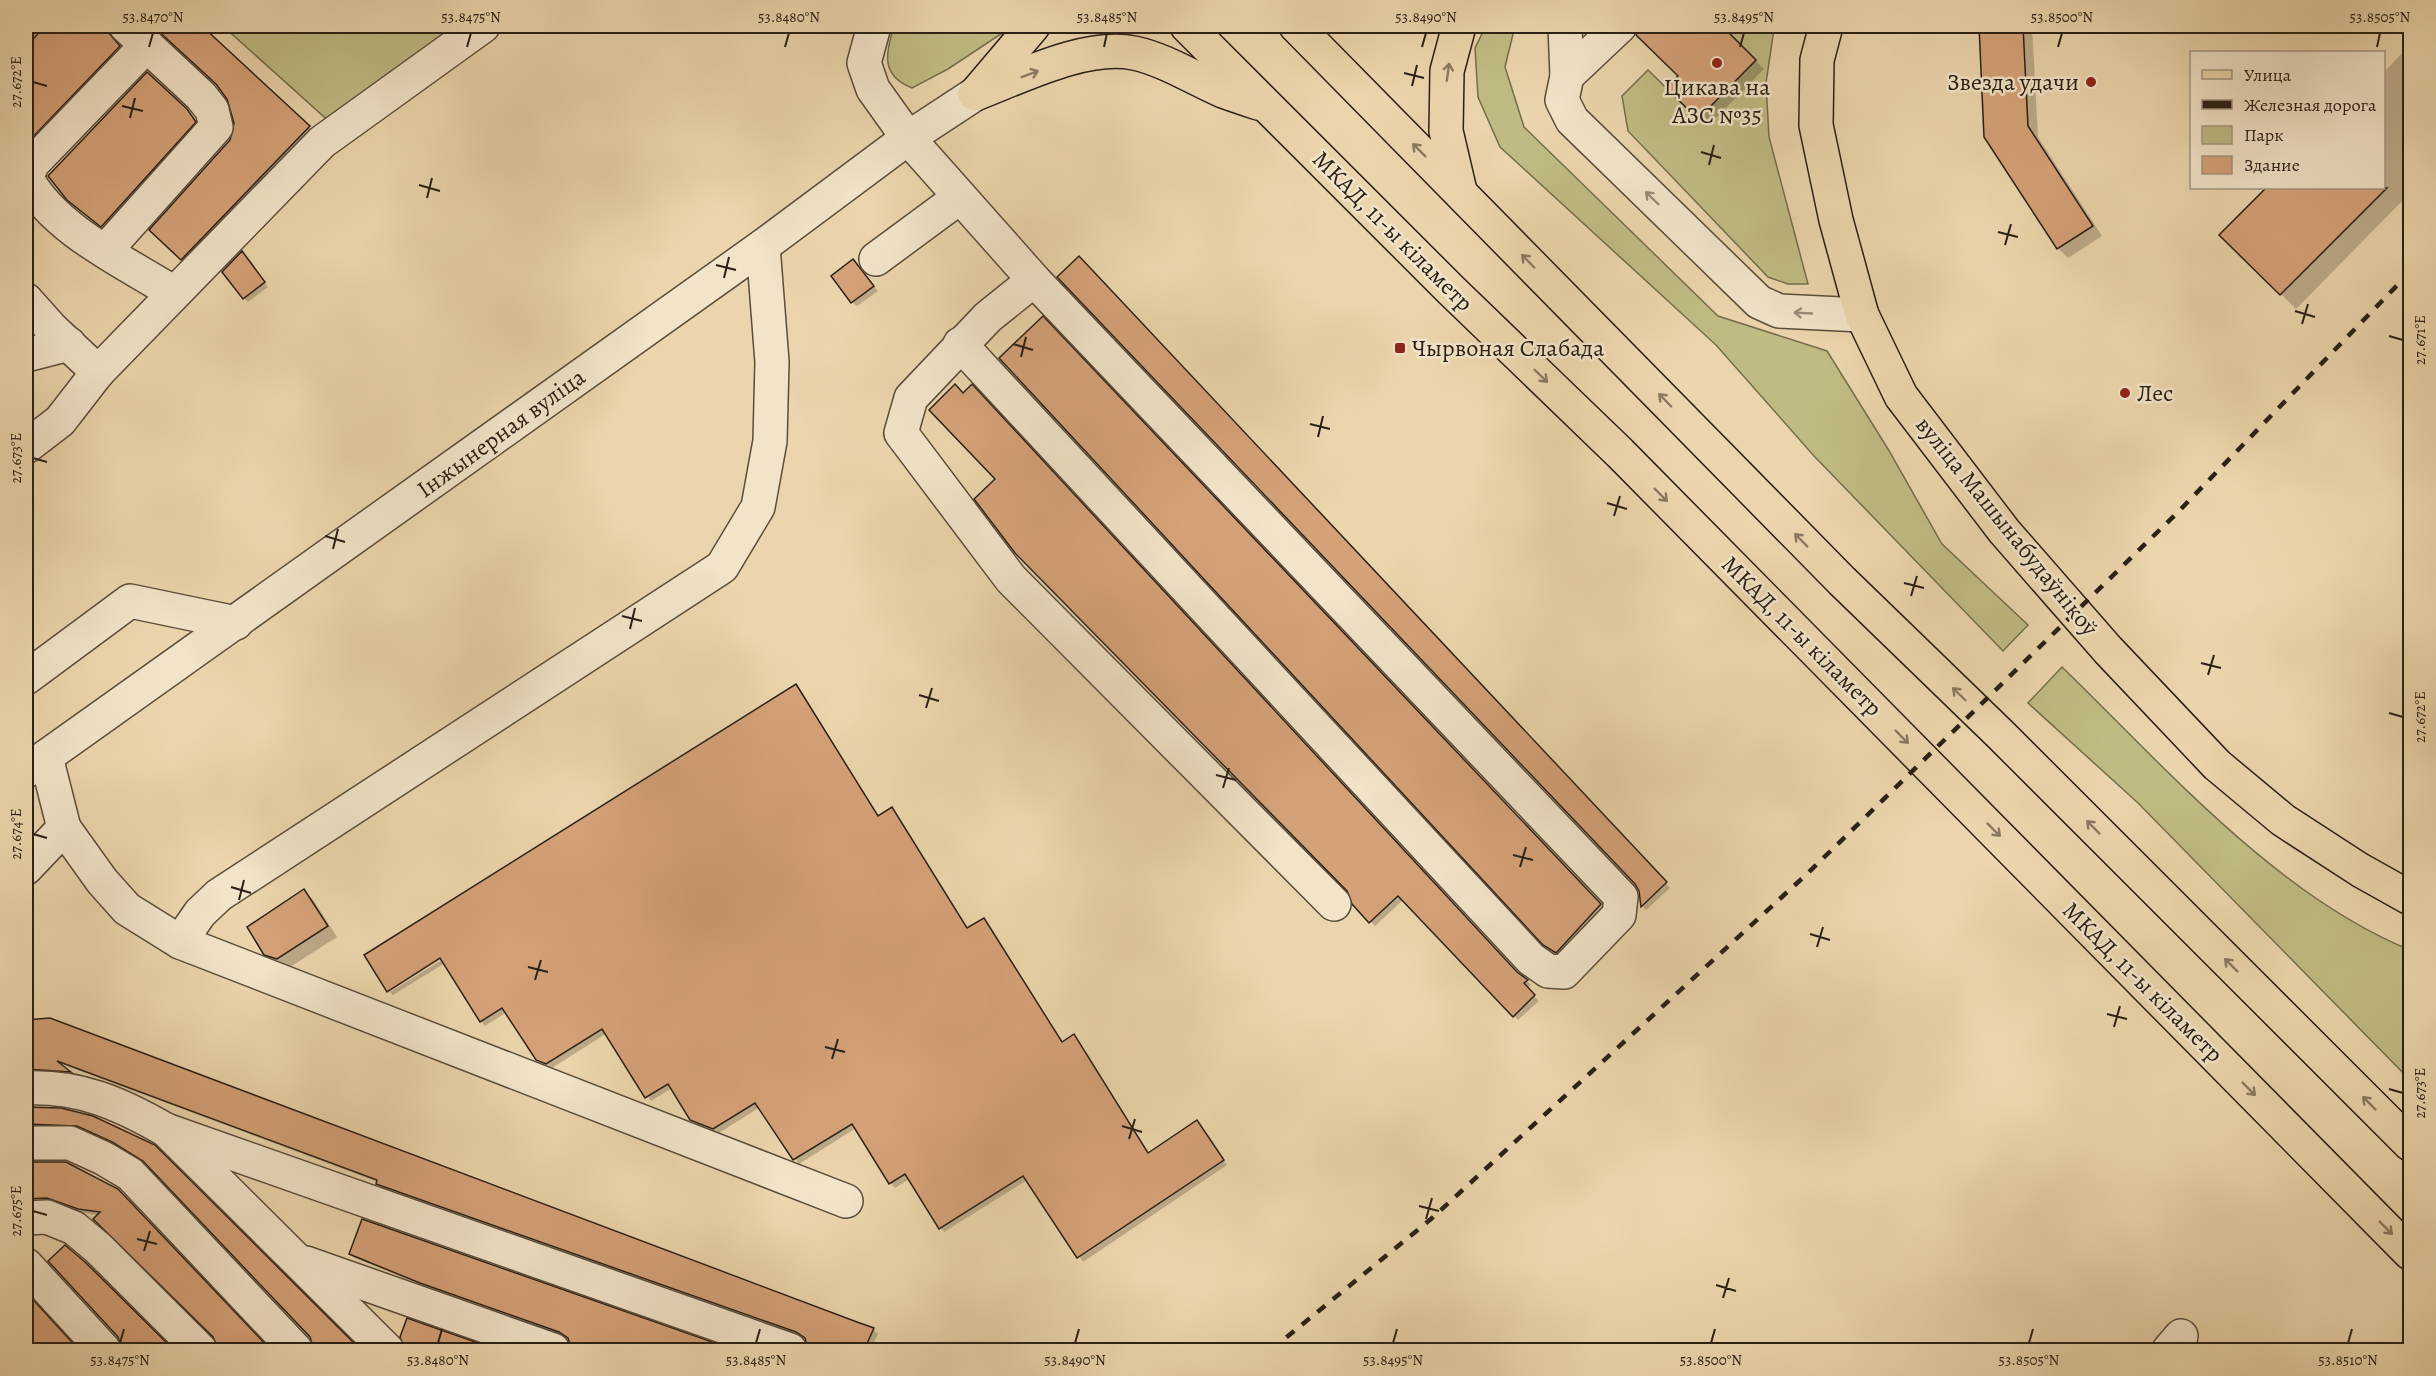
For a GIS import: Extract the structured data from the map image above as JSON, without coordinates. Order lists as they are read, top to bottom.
{
  "streets": {
    "main road": ["МКАД, 11-ы кіламетр", "вуліца Машынабудаўнікоў"],
    "street": ["Інжынерная вуліца"]
  },
  "places": {
    "other": ["Цикава на АЗС №35", "Звезда удачи", "Лес"],
    "transit": ["Чырвоная Слабада"]
  },
  "legend": [
    "Улица",
    "Железная дорога",
    "Парк",
    "Здание"
  ],
  "coordinates": [
    "53.8470°N",
    "53.8475°N",
    "53.8480°N",
    "53.8485°N",
    "53.8490°N",
    "53.8495°N",
    "53.8500°N",
    "53.8505°N",
    "27.672°E",
    "27.671°E",
    "27.673°E",
    "27.674°E",
    "27.675°E",
    "53.8510°N"
  ]
}
